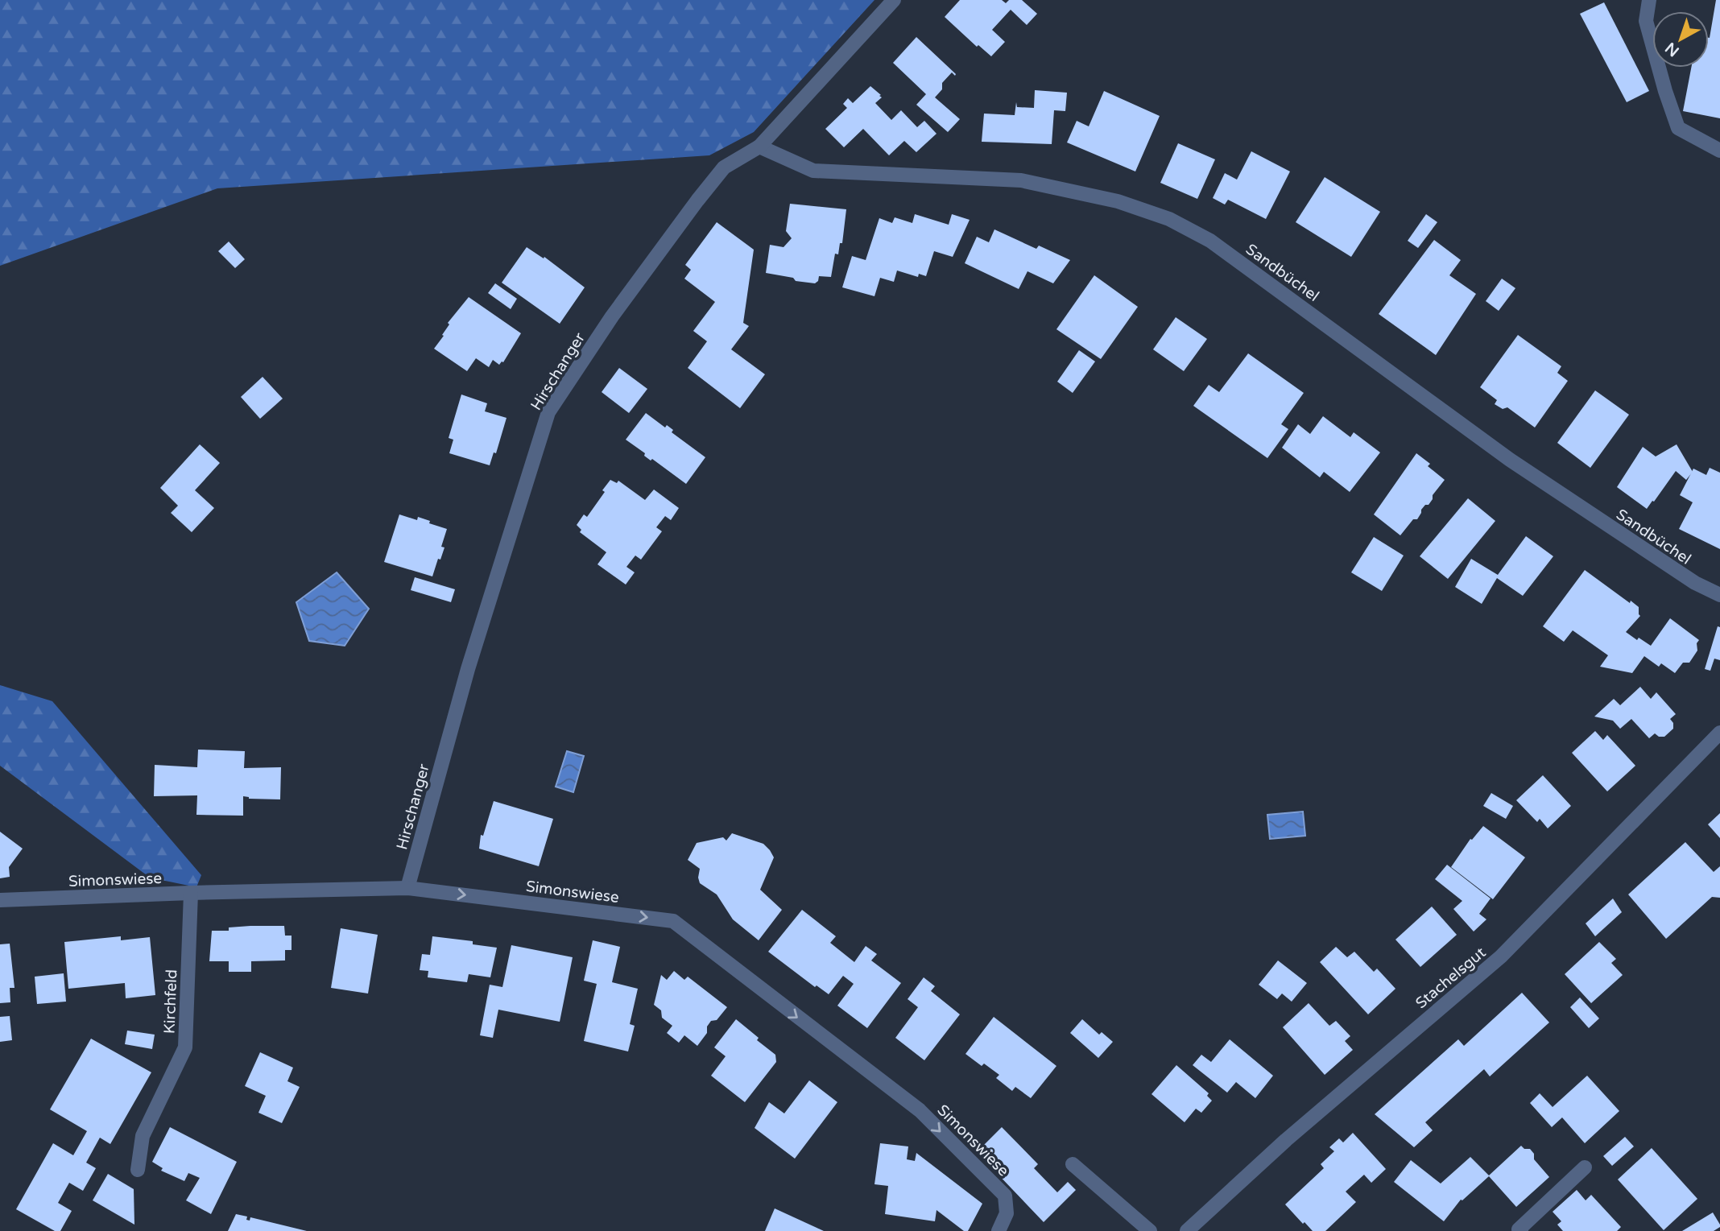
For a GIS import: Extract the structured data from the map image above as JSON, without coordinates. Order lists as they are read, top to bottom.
{
  "streets": {
    "street": [
      "Sandbüchel",
      "Hirschanger",
      "Simonswiese",
      "Stachelsgut",
      "Kirchfeld"
    ]
  },
  "crossings": [
    ["Sandbüchel", "Hirschanger"],
    ["Hirschanger", "Simonswiese"],
    ["Simonswiese", "Kirchfeld"]
  ],
  "one_way": ["Simonswiese"],
  "north": "bottom left"
}
